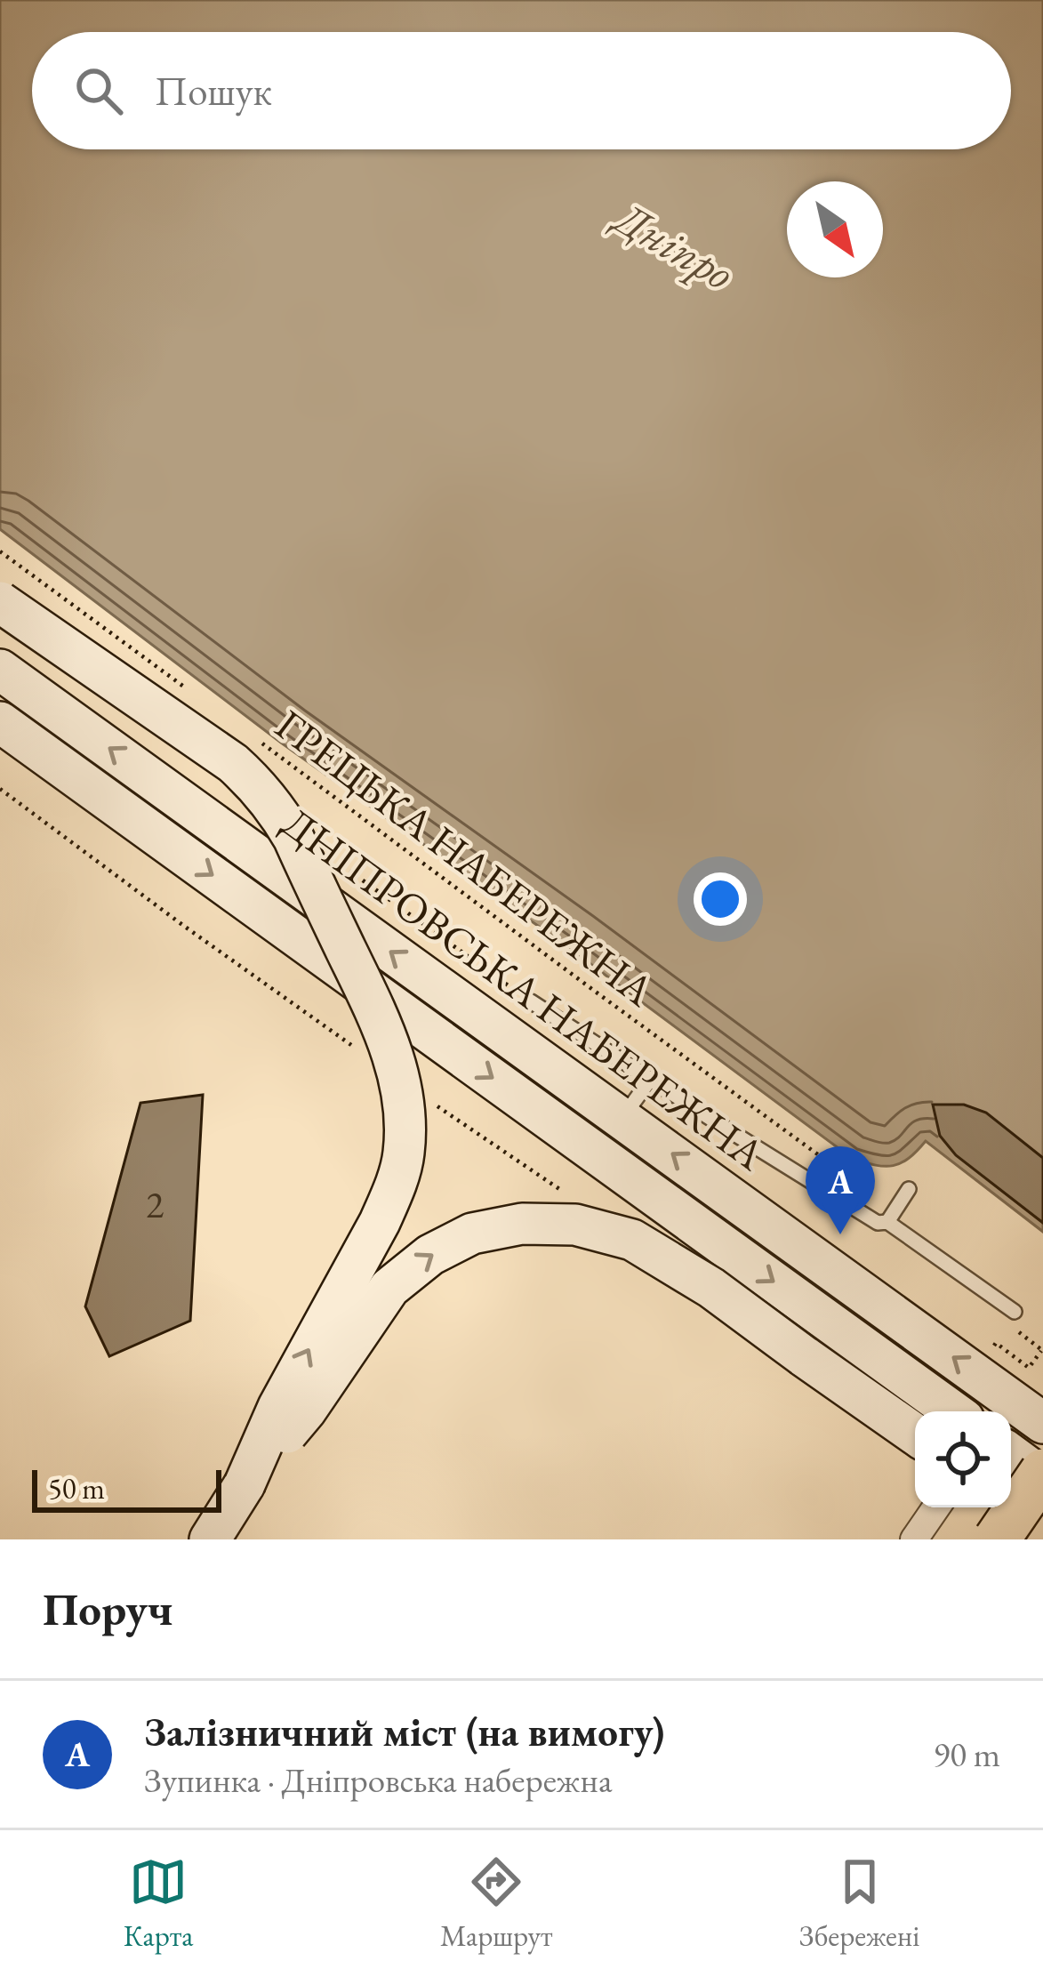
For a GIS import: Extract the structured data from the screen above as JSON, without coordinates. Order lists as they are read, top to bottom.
{
  "streets": {
    "main road": ["ДНІПРОВСЬКА НАБЕРЕЖНА"],
    "path": ["ГРЕЦЬКА НАБЕРЕЖНА"]
  },
  "water": ["Дніпро"],
  "house_numbers": ["2"],
  "scale_bar": "50 m",
  "north": "bottom right",
  "page": {
    "search": "Пошук",
    "pins": "A",
    "scale": "50 m",
    "heading": "Поруч",
    "list": [
      {
        "mark": "A",
        "name": "Залізничний міст (на вимогу)",
        "note": "Зупинка · Дніпровська набережна",
        "value": "90 m"
      }
    ],
    "nav": ["Карта", "Маршрут", "Збережені"]
  }
}
